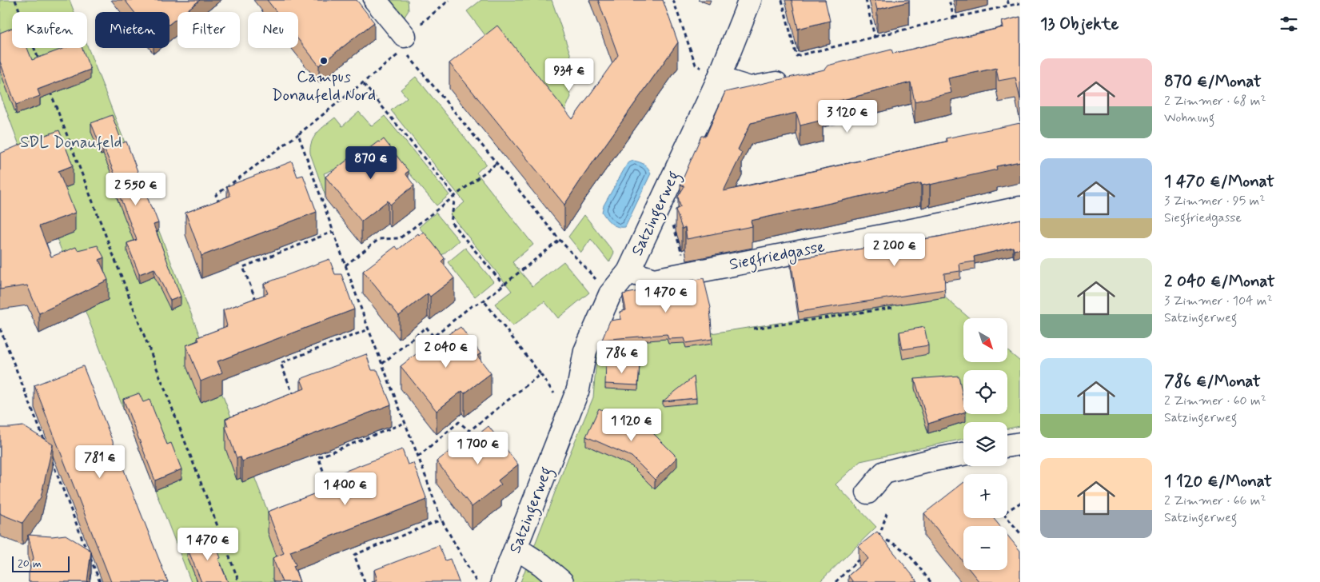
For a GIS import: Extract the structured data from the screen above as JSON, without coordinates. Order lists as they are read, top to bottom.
{
  "streets": {
    "street": ["Satzingerweg", "Siegfriedgasse"]
  },
  "crossings": [
    ["Satzingerweg", "Siegfriedgasse"]
  ],
  "parks": ["SDL Donaufeld"],
  "places": ["Campus Donaufeld Nord"],
  "scale_bar": "20 m",
  "north": "bottom right",
  "page": {
    "heading": "13 Objekte",
    "chip": [
      "Kaufen",
      "Mieten",
      "Filter",
      "Neu"
    ],
    "list": [
      {
        "name": "870 €/Monat",
        "note": "2 Zimmer · 68 m² · Wohnung"
      },
      {
        "name": "1 470 €/Monat",
        "note": "3 Zimmer · 95 m² · Siegfriedgasse"
      },
      {
        "name": "2 040 €/Monat",
        "note": "3 Zimmer · 104 m² · Satzingerweg"
      },
      {
        "name": "786 €/Monat",
        "note": "2 Zimmer · 60 m² · Satzingerweg"
      },
      {
        "name": "1 120 €/Monat",
        "note": "2 Zimmer · 66 m² · Satzingerweg"
      }
    ],
    "price": [
      "934 €",
      "3 120 €",
      "870 €",
      "2 550 €",
      "2 200 €",
      "1 470 €",
      "2 040 €",
      "786 €",
      "1 120 €",
      "1 700 €",
      "781 €",
      "1 400 €",
      "1 470 €"
    ],
    "map_buttons": ["+", "−"],
    "scale": "20 m"
  }
}
